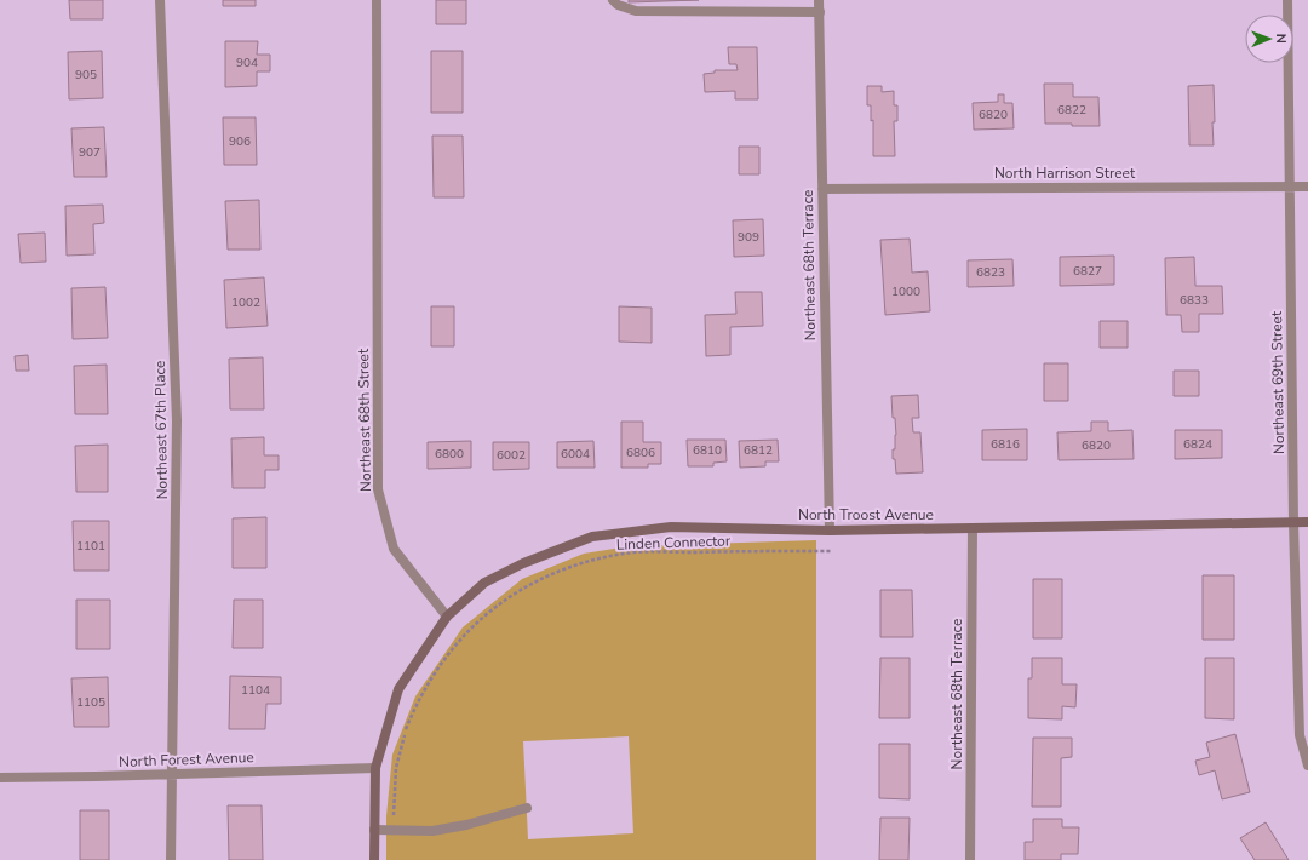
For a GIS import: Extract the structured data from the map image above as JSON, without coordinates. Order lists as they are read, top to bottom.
{
  "streets": {
    "street": [
      "North Harrison Street",
      "Northeast 68th Terrace",
      "Northeast 69th Street",
      "Northeast 68th Street",
      "Northeast 67th Place",
      "North Troost Avenue",
      "North Forest Avenue"
    ],
    "path": ["Linden Connector"]
  },
  "crossings": [
    ["North Harrison Street", "Northeast 68th Terrace"],
    ["North Harrison Street", "Northeast 69th Street"],
    ["Northeast 68th Terrace", "North Troost Avenue"],
    ["Northeast 69th Street", "North Troost Avenue"],
    ["Northeast 68th Street", "North Troost Avenue"],
    ["Northeast 67th Place", "North Forest Avenue"]
  ],
  "house_numbers": [
    "904",
    "905",
    "6822",
    "6820",
    "906",
    "907",
    "909",
    "6827",
    "6823",
    "1000",
    "6833",
    "1002",
    "6816",
    "6824",
    "6820",
    "6810",
    "6812",
    "6806",
    "6800",
    "6004",
    "6002",
    "1101",
    "1104",
    "1105"
  ],
  "north": "right"
}
